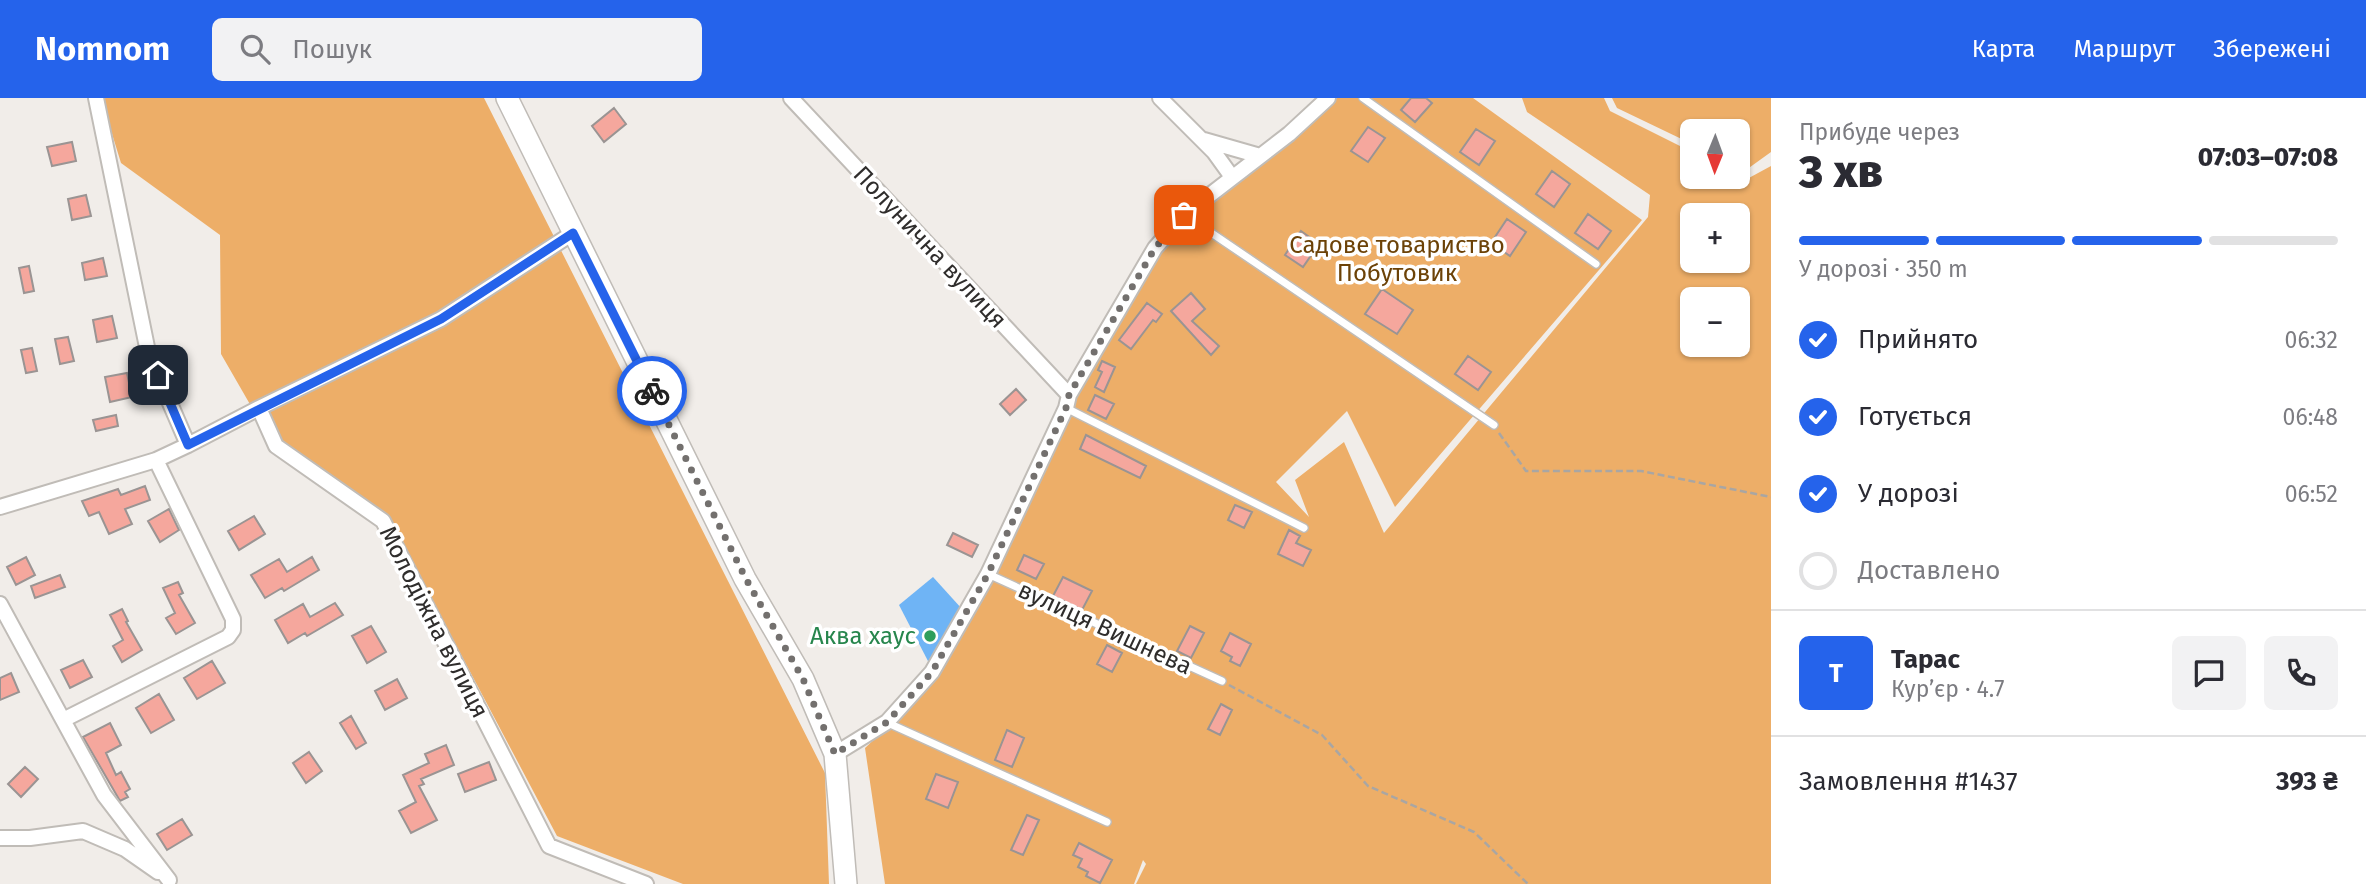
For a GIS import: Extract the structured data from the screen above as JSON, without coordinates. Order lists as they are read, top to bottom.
{
  "streets": {
    "street": ["Полунична вулиця", "Молодіжна вулиця"],
    "lane": ["вулиця Вишнева"]
  },
  "parks": ["Садове товариство Побутовик"],
  "places": ["Аква хаус"],
  "north": "bottom",
  "page": {
    "header": "Nomnom",
    "search": "Пошук",
    "nav": ["Карта", "Маршрут", "Збережені"],
    "heading": ["3 хв", "Прибуде через", "07:03–07:08"],
    "panel": [
      "Тарас",
      "Кур’єр · 4.7",
      "Замовлення #1437",
      "393 ₴"
    ],
    "map_buttons": ["+", "−"],
    "bar": "У дорозі · 350 m",
    "list": [
      ["Прийнято", "06:32"],
      ["Готується", "06:48"],
      ["У дорозі", "06:52"],
      "Доставлено"
    ],
    "round": "Т"
  }
}
